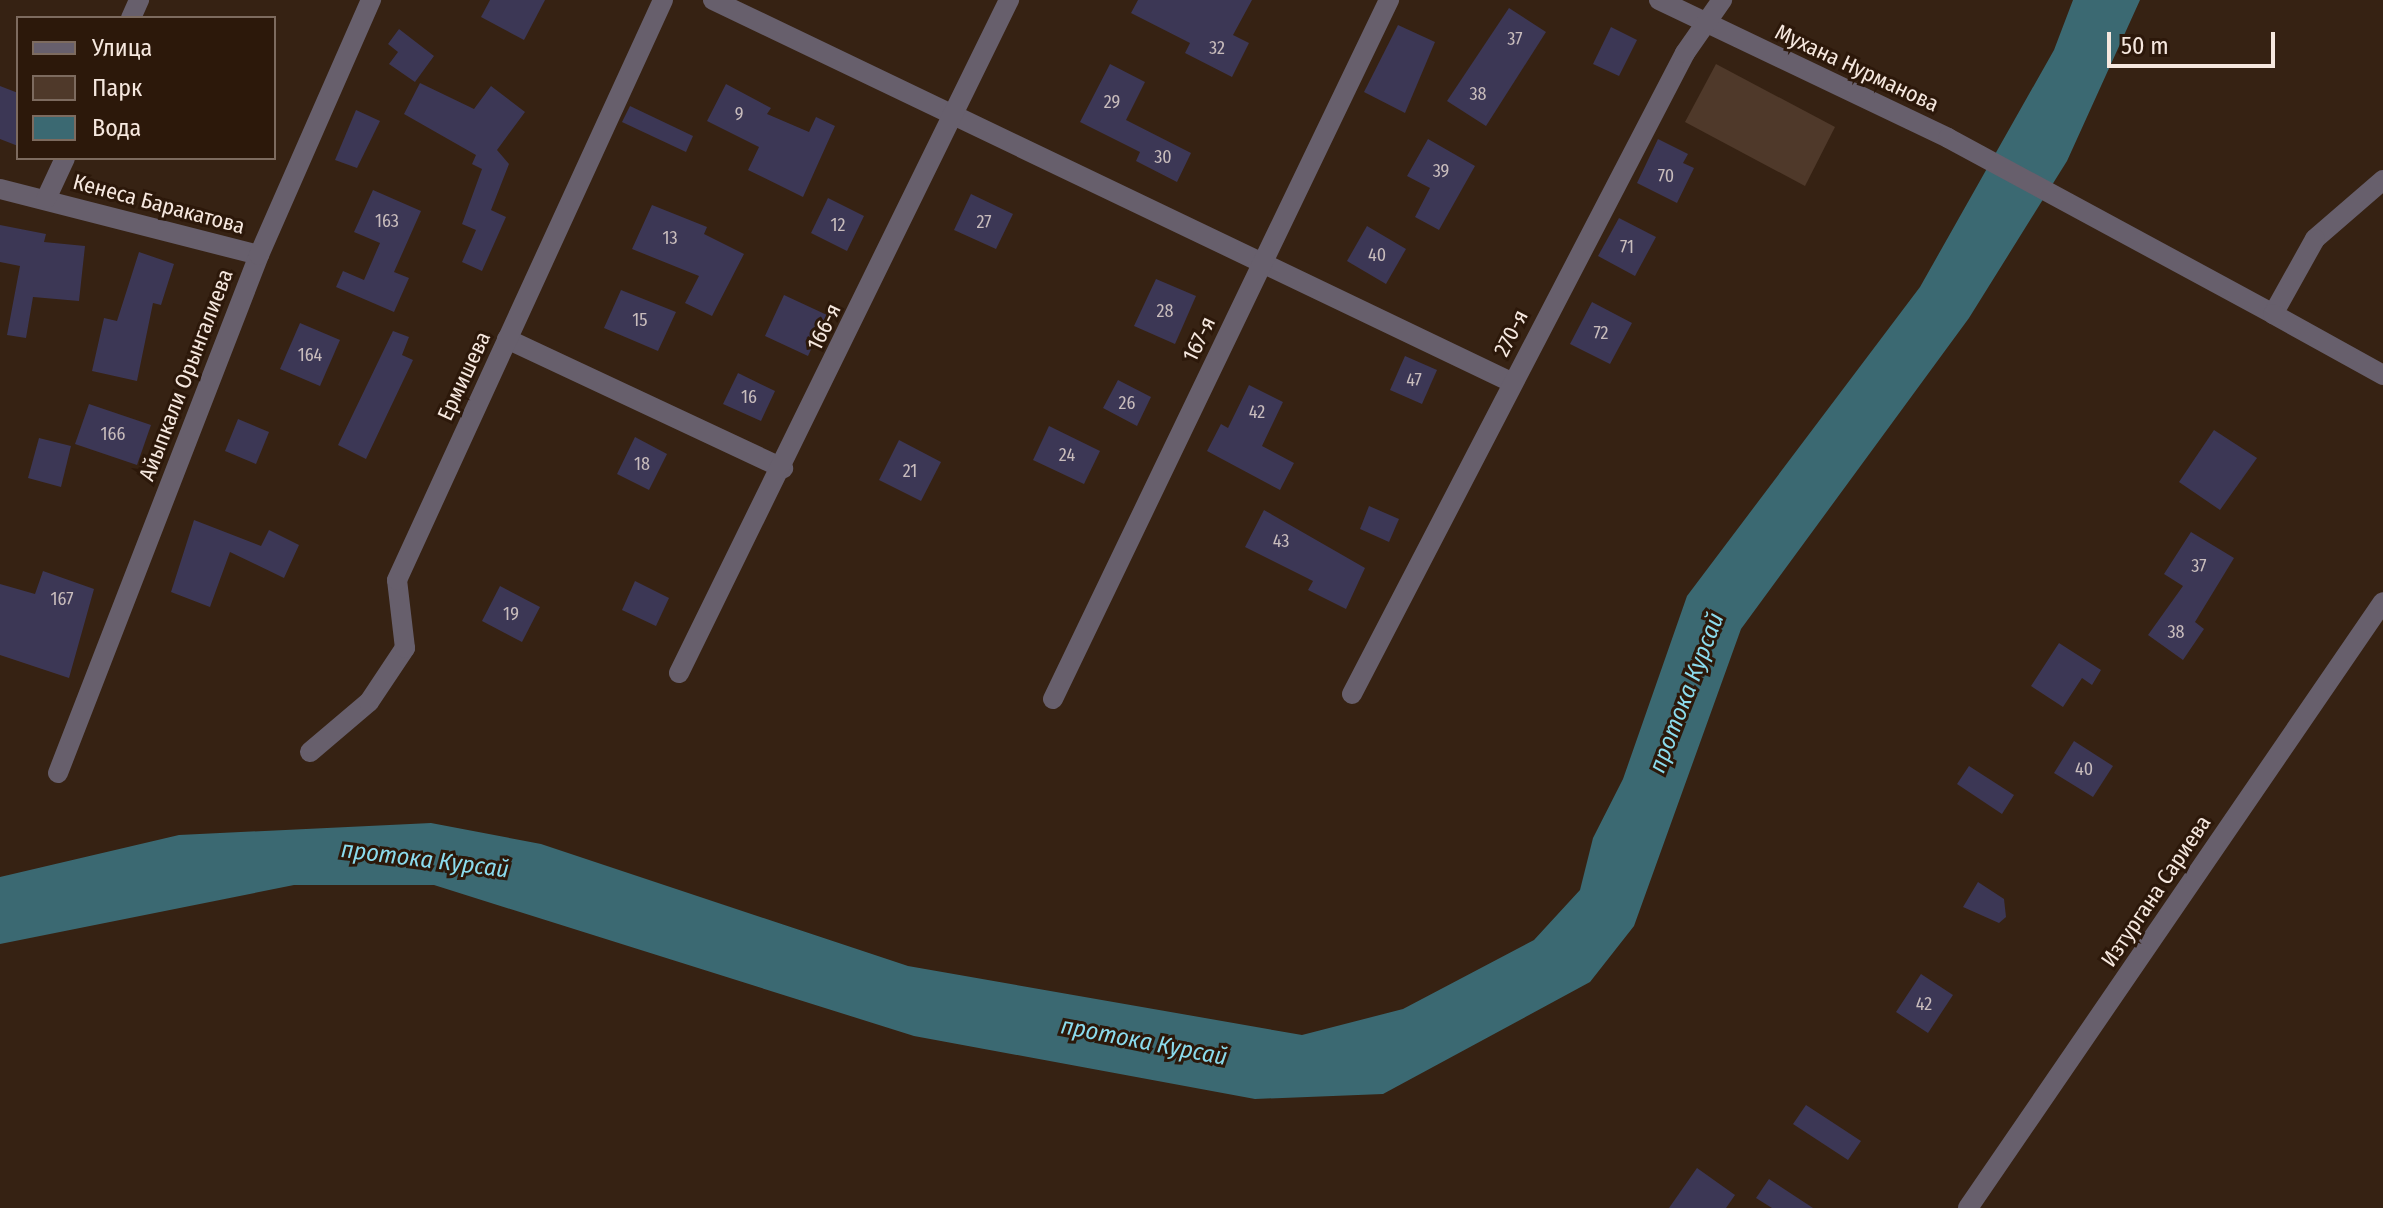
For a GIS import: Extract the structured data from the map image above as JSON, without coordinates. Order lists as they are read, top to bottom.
{
  "streets": {
    "street": [
      "Мухана Нурманова",
      "Кенеса Баракатова",
      "166-я",
      "270-я",
      "167-я",
      "Айыпкали Орынгалиева",
      "Ермишева",
      "Изтургана Сариева"
    ]
  },
  "crossings": [
    ["Мухана Нурманова", "270-я"],
    ["Кенеса Баракатова", "Айыпкали Орынгалиева"]
  ],
  "water": ["протока Курсай"],
  "house_numbers": [
    "37",
    "32",
    "38",
    "29",
    "9",
    "30",
    "39",
    "70",
    "163",
    "27",
    "12",
    "13",
    "71",
    "40",
    "28",
    "15",
    "72",
    "164",
    "47",
    "16",
    "26",
    "42",
    "166",
    "24",
    "18",
    "21",
    "43",
    "37",
    "167",
    "19",
    "38",
    "40",
    "42"
  ],
  "legend": ["Улица", "Парк", "Вода"],
  "scale_bar": "50 m"
}
